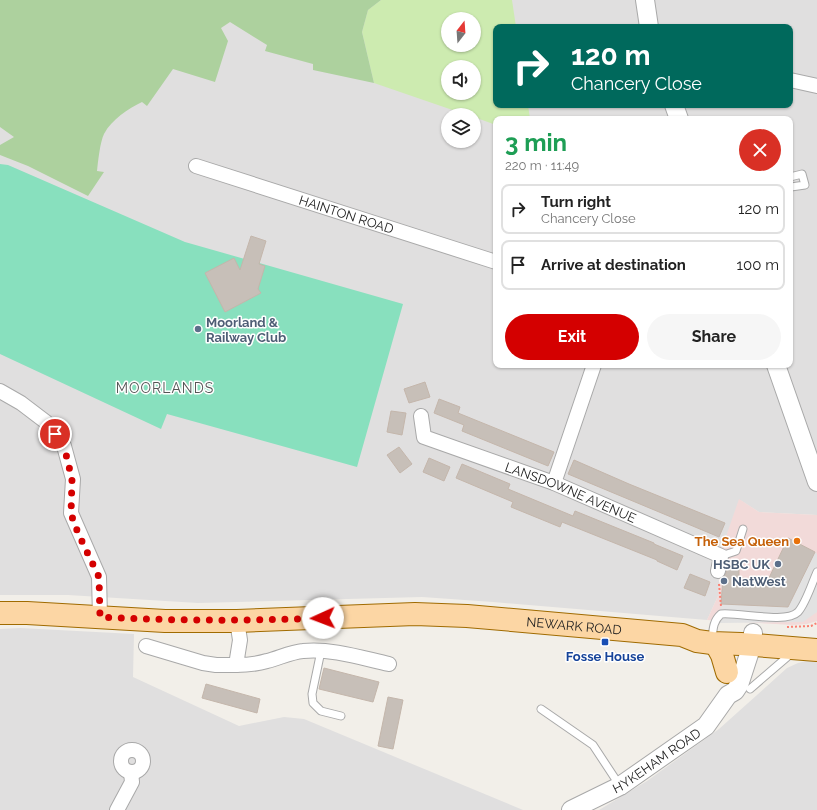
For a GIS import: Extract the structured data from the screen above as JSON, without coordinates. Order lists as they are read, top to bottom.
{
  "streets": {
    "main road": ["NEWARK ROAD"],
    "street": ["HAINTON ROAD", "LANSDOWNE AVENUE", "HYKEHAM ROAD"]
  },
  "crossings": [
    ["NEWARK ROAD", "HYKEHAM ROAD"]
  ],
  "districts": ["MOORLANDS"],
  "places": {
    "other": [
      "Moorland & Railway Club",
      "The Sea Queen",
      "HSBC UK",
      "NatWest"
    ],
    "transit": ["Fosse House"]
  },
  "north": "top",
  "page": {
    "turn": ["120 m", "Chancery Close"],
    "heading": ["3 min", "220 m · 11:49"],
    "list": [
      {
        "name": "Turn right",
        "note": "Chancery Close",
        "value": "120 m"
      },
      {
        "name": "Arrive at destination",
        "value": "100 m"
      }
    ],
    "buttons": ["Exit", "Share"]
  }
}
